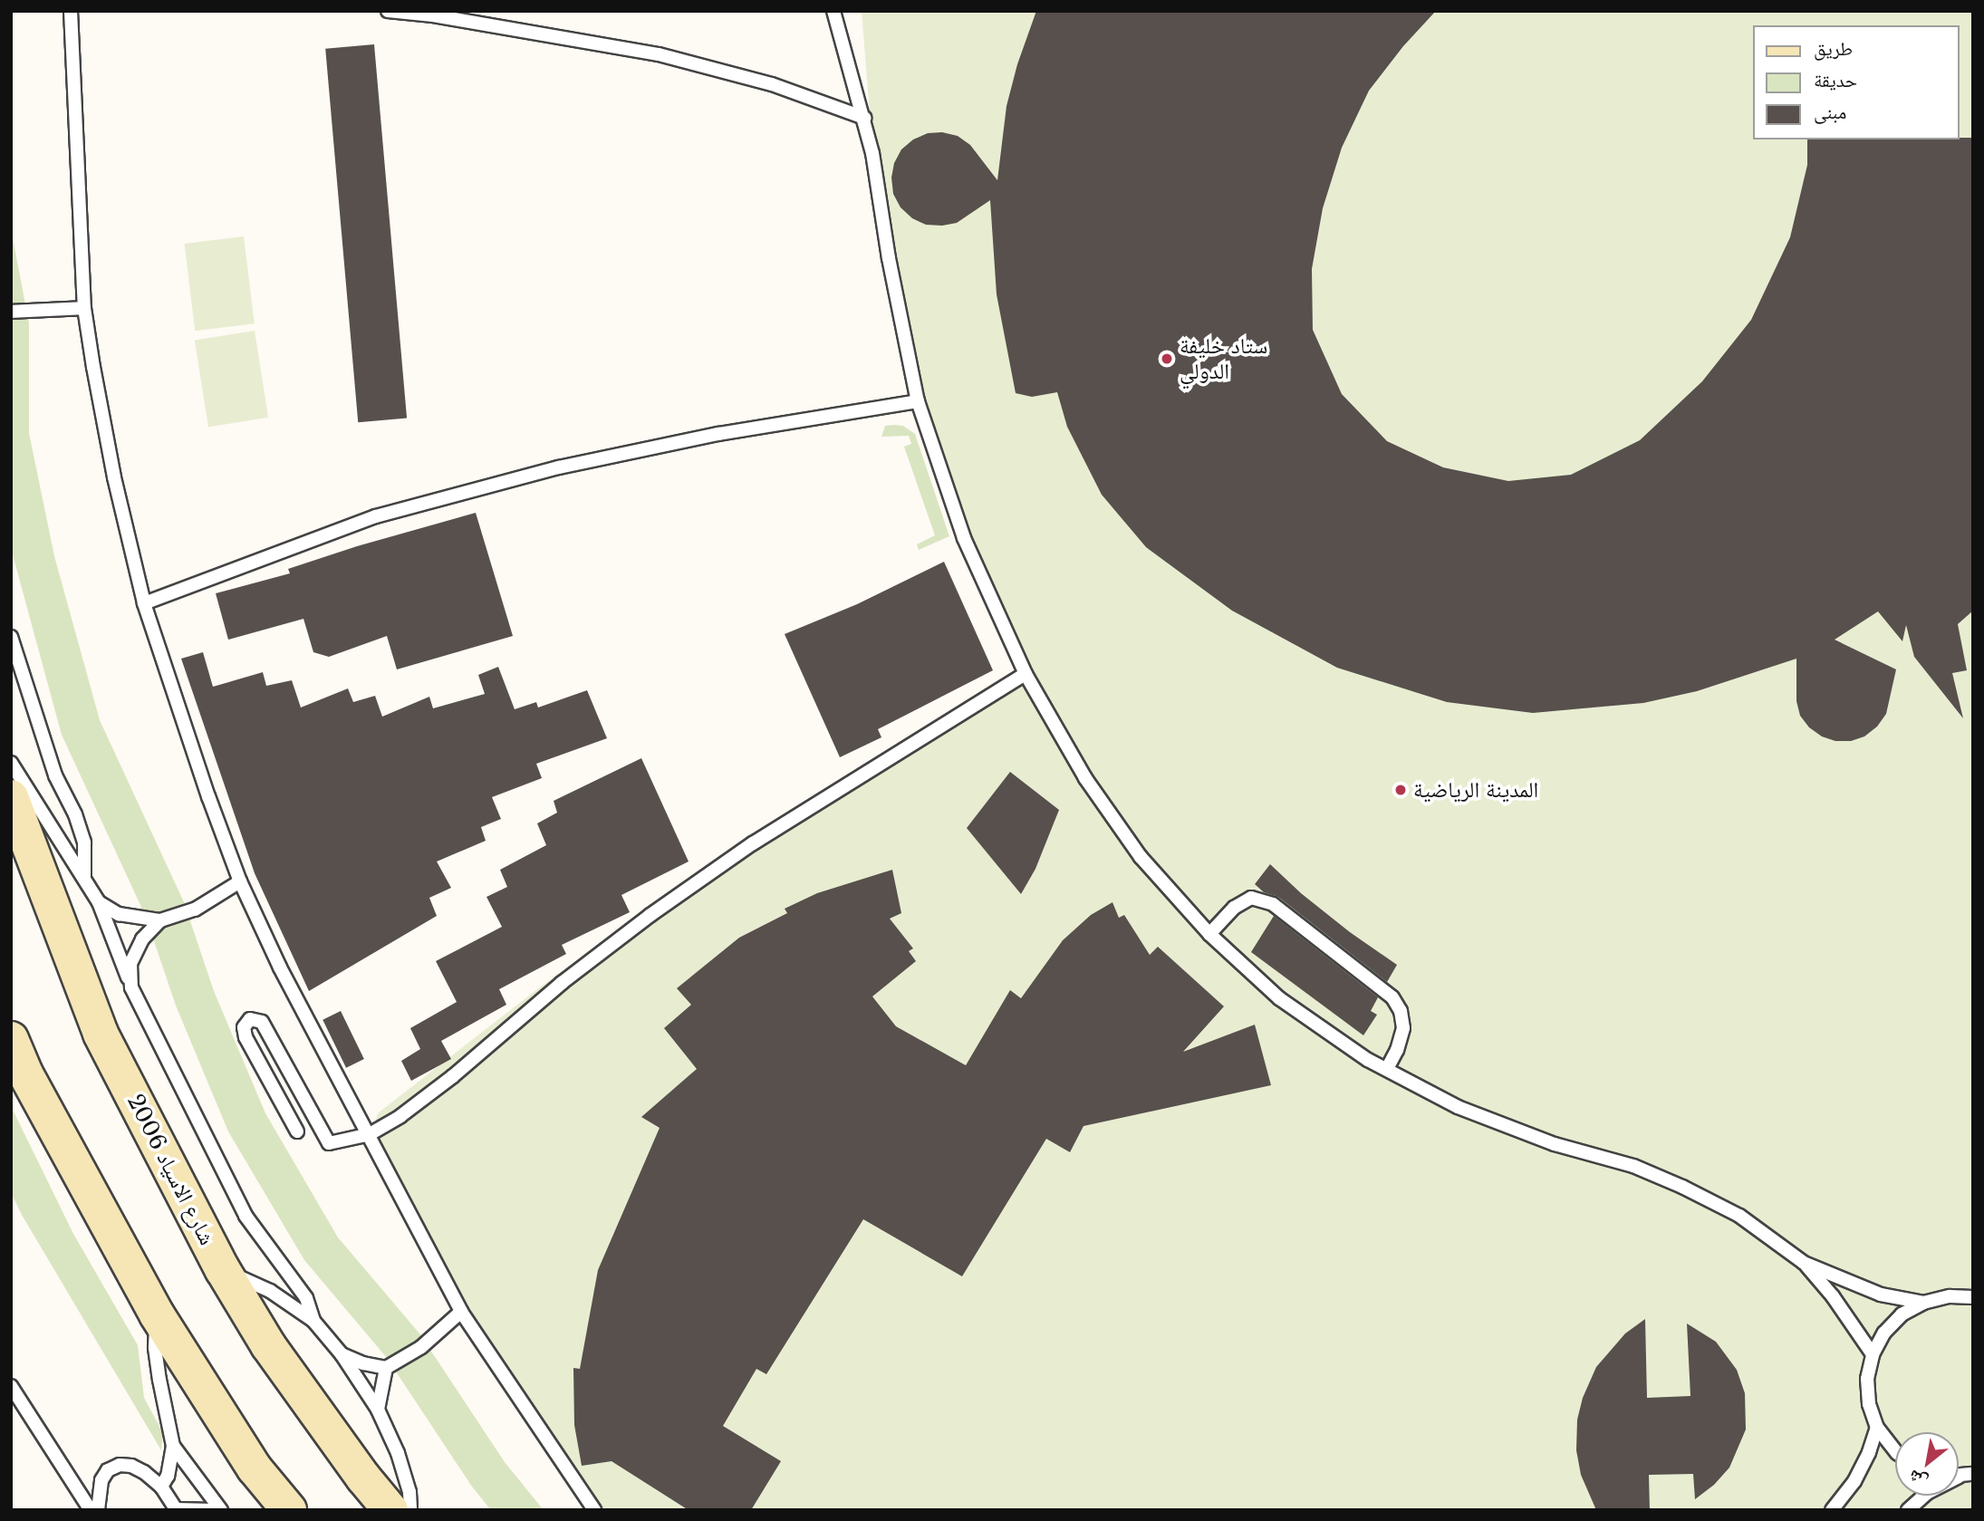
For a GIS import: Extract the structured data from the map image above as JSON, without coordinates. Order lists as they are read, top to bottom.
{
  "streets": {
    "main road": ["شارع الاسياد 2006"]
  },
  "places": ["ستاد خليفة الدولي", "المدينة الرياضية"],
  "legend": ["طريق", "حديقة", "مبنى"],
  "north": "bottom left"
}
